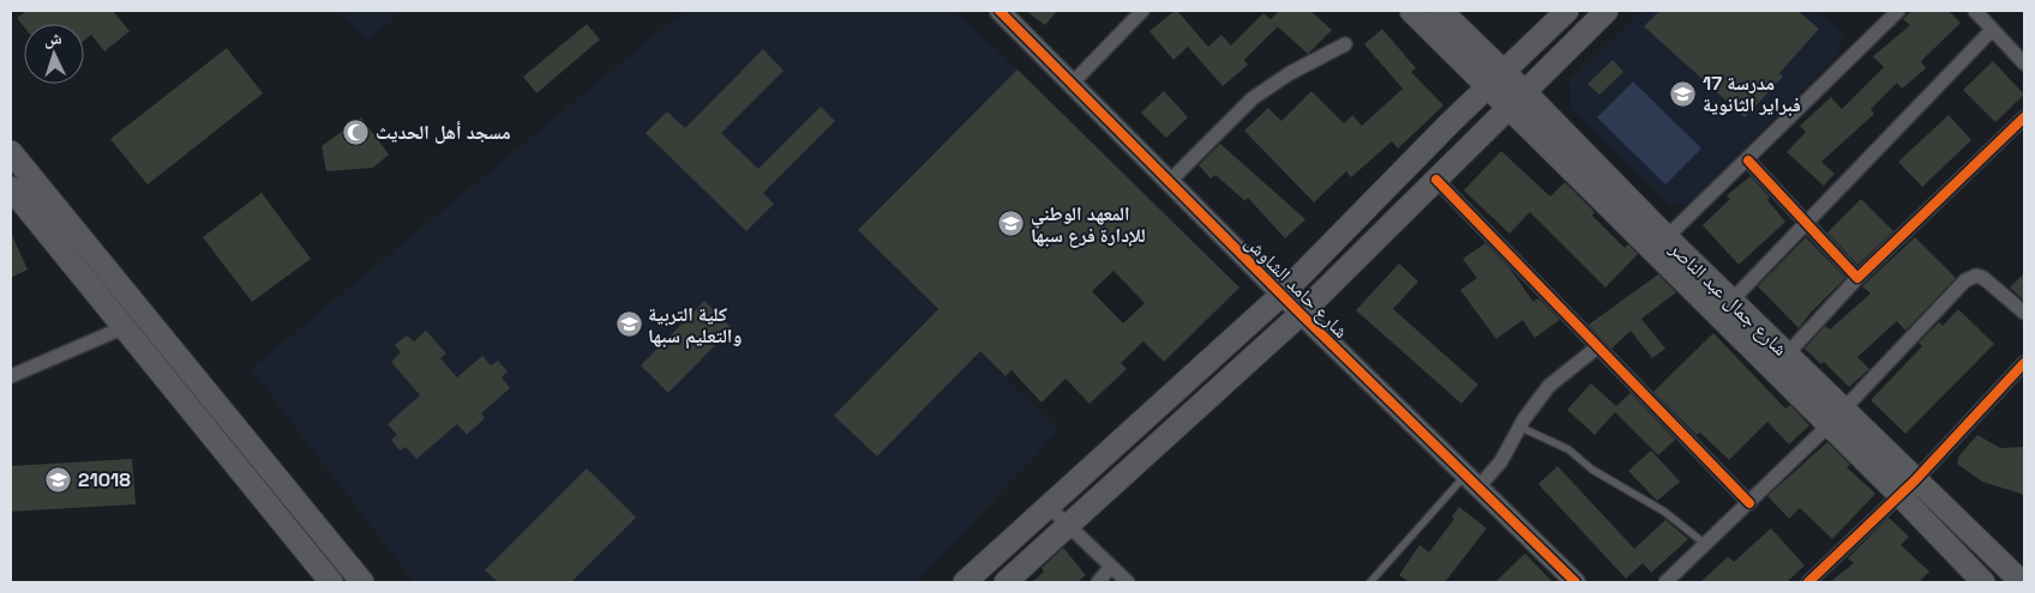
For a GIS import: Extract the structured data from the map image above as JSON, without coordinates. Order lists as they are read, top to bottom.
{
  "streets": {
    "main road": ["شارع جمال عبد الناصر"],
    "street": ["شارع حامد الشاوش"]
  },
  "places": {
    "school or university": [
      "مدرسة 17 فبراير الثانوية",
      "المعهد الوطني للإدارة فرع سبها",
      "كلية التربية والتعليم سبها",
      "21018"
    ],
    "mosque": ["مسجد أهل الحديث"]
  },
  "north": "top"
}
